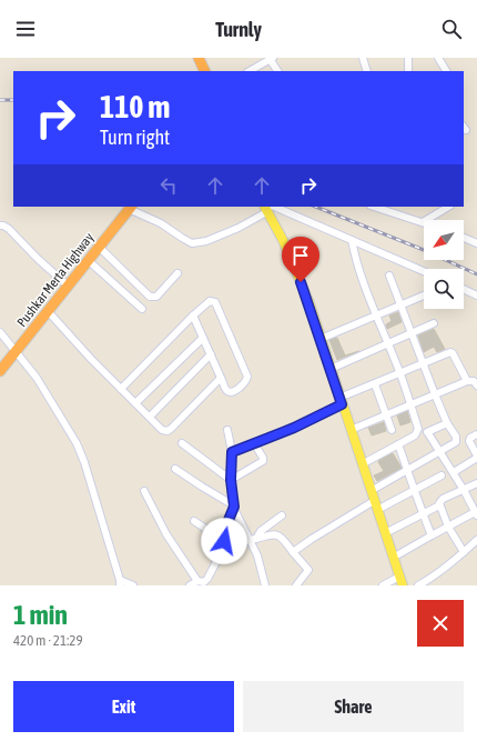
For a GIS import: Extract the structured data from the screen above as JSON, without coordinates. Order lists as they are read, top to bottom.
{
  "streets": {
    "highway": ["Pushkar Merta Highway"]
  },
  "north": "bottom left",
  "page": {
    "header": "Turnly",
    "turn": ["110 m", "Turn right"],
    "heading": ["1 min", "420 m · 21:29"],
    "buttons": ["Exit", "Share"]
  }
}
